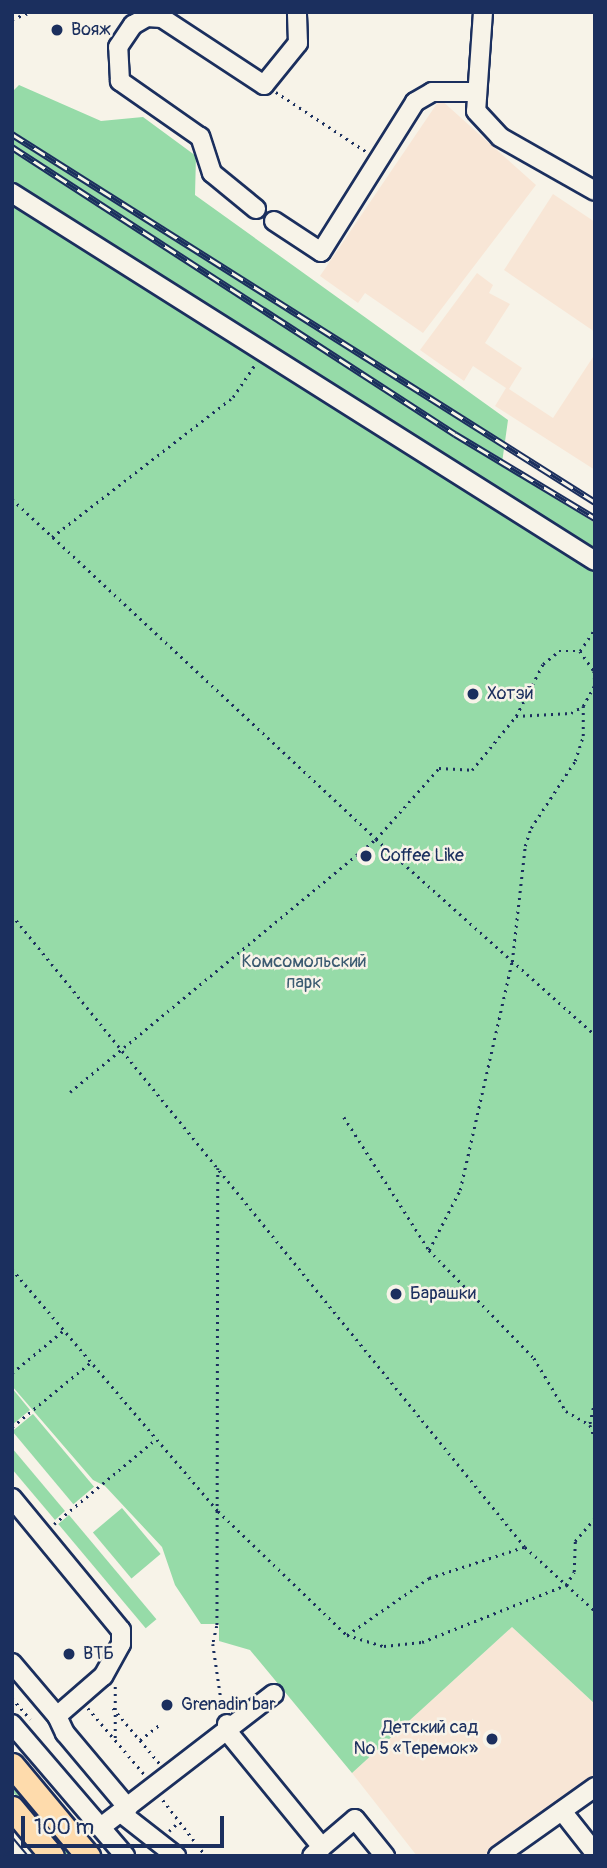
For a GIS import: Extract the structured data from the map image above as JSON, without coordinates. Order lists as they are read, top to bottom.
{
  "parks": ["Комсомольский парк"],
  "places": [
    "Вояж",
    "Хотэй",
    "Coffee Like",
    "Барашки",
    "ВТБ",
    "Grenadin bar",
    "Детский сад № 5 «Теремок»"
  ],
  "scale_bar": "100 m"
}
